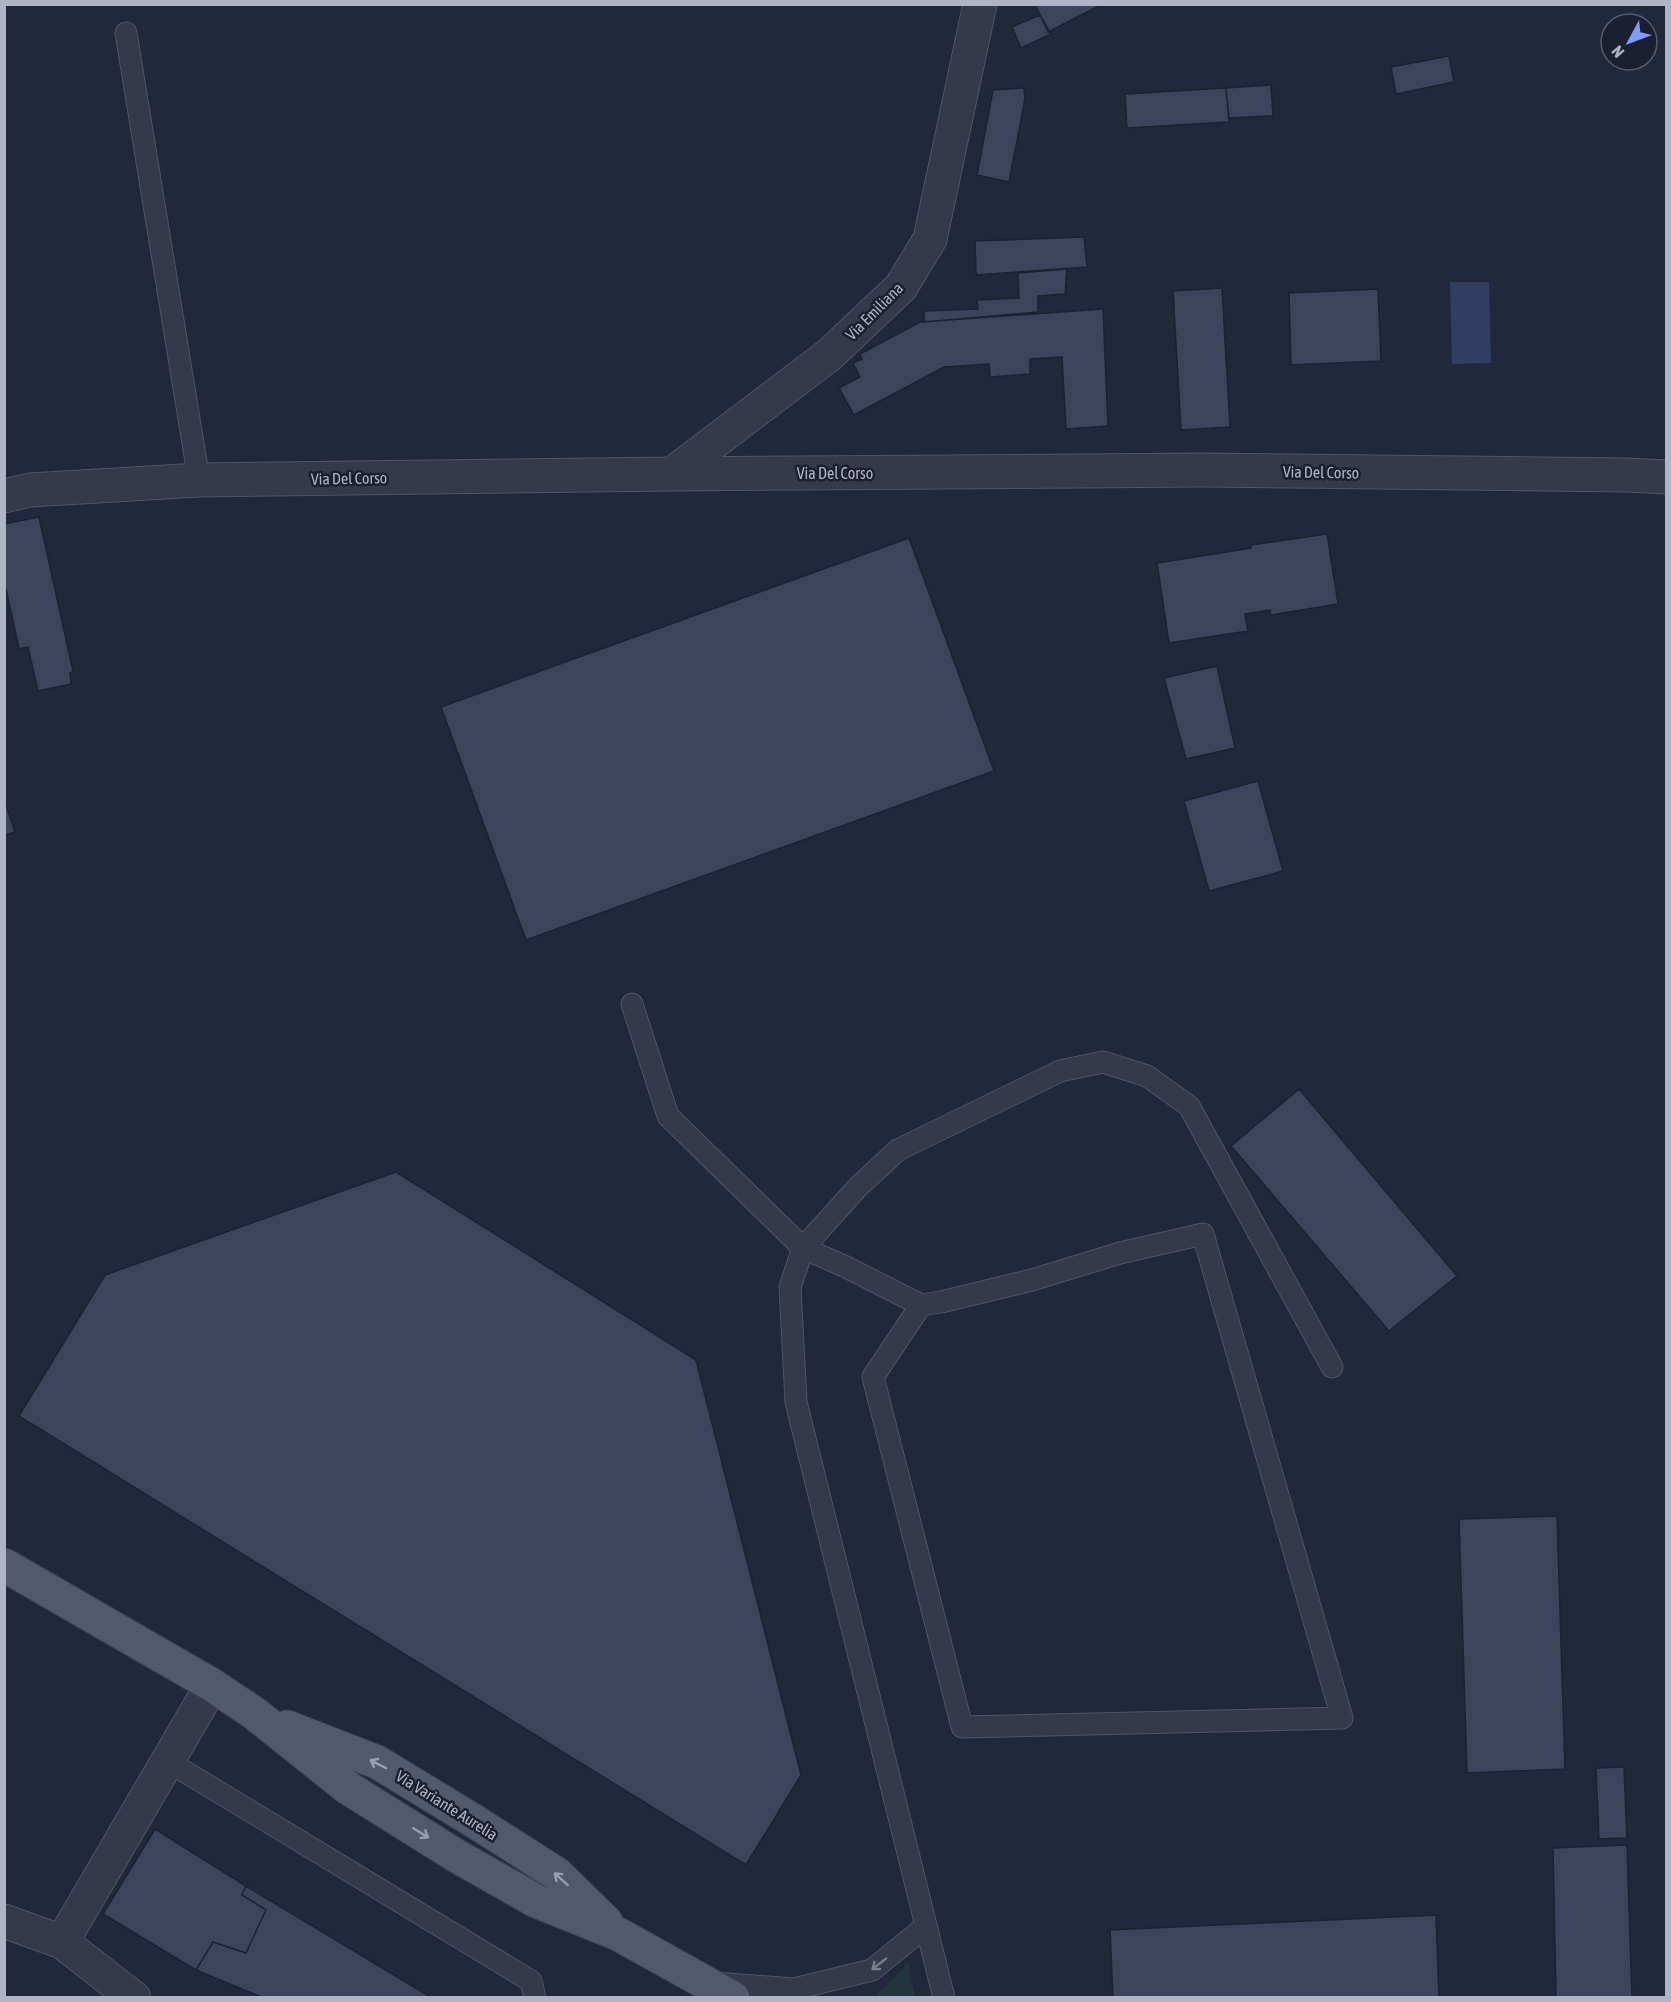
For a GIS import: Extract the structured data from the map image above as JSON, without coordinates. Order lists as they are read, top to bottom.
{
  "streets": {
    "main road": ["Via Variante Aurelia"],
    "street": ["Via Emiliana", "Via Del Corso"]
  },
  "crossings": [
    ["Via Emiliana", "Via Del Corso"]
  ],
  "north": "bottom left"
}
